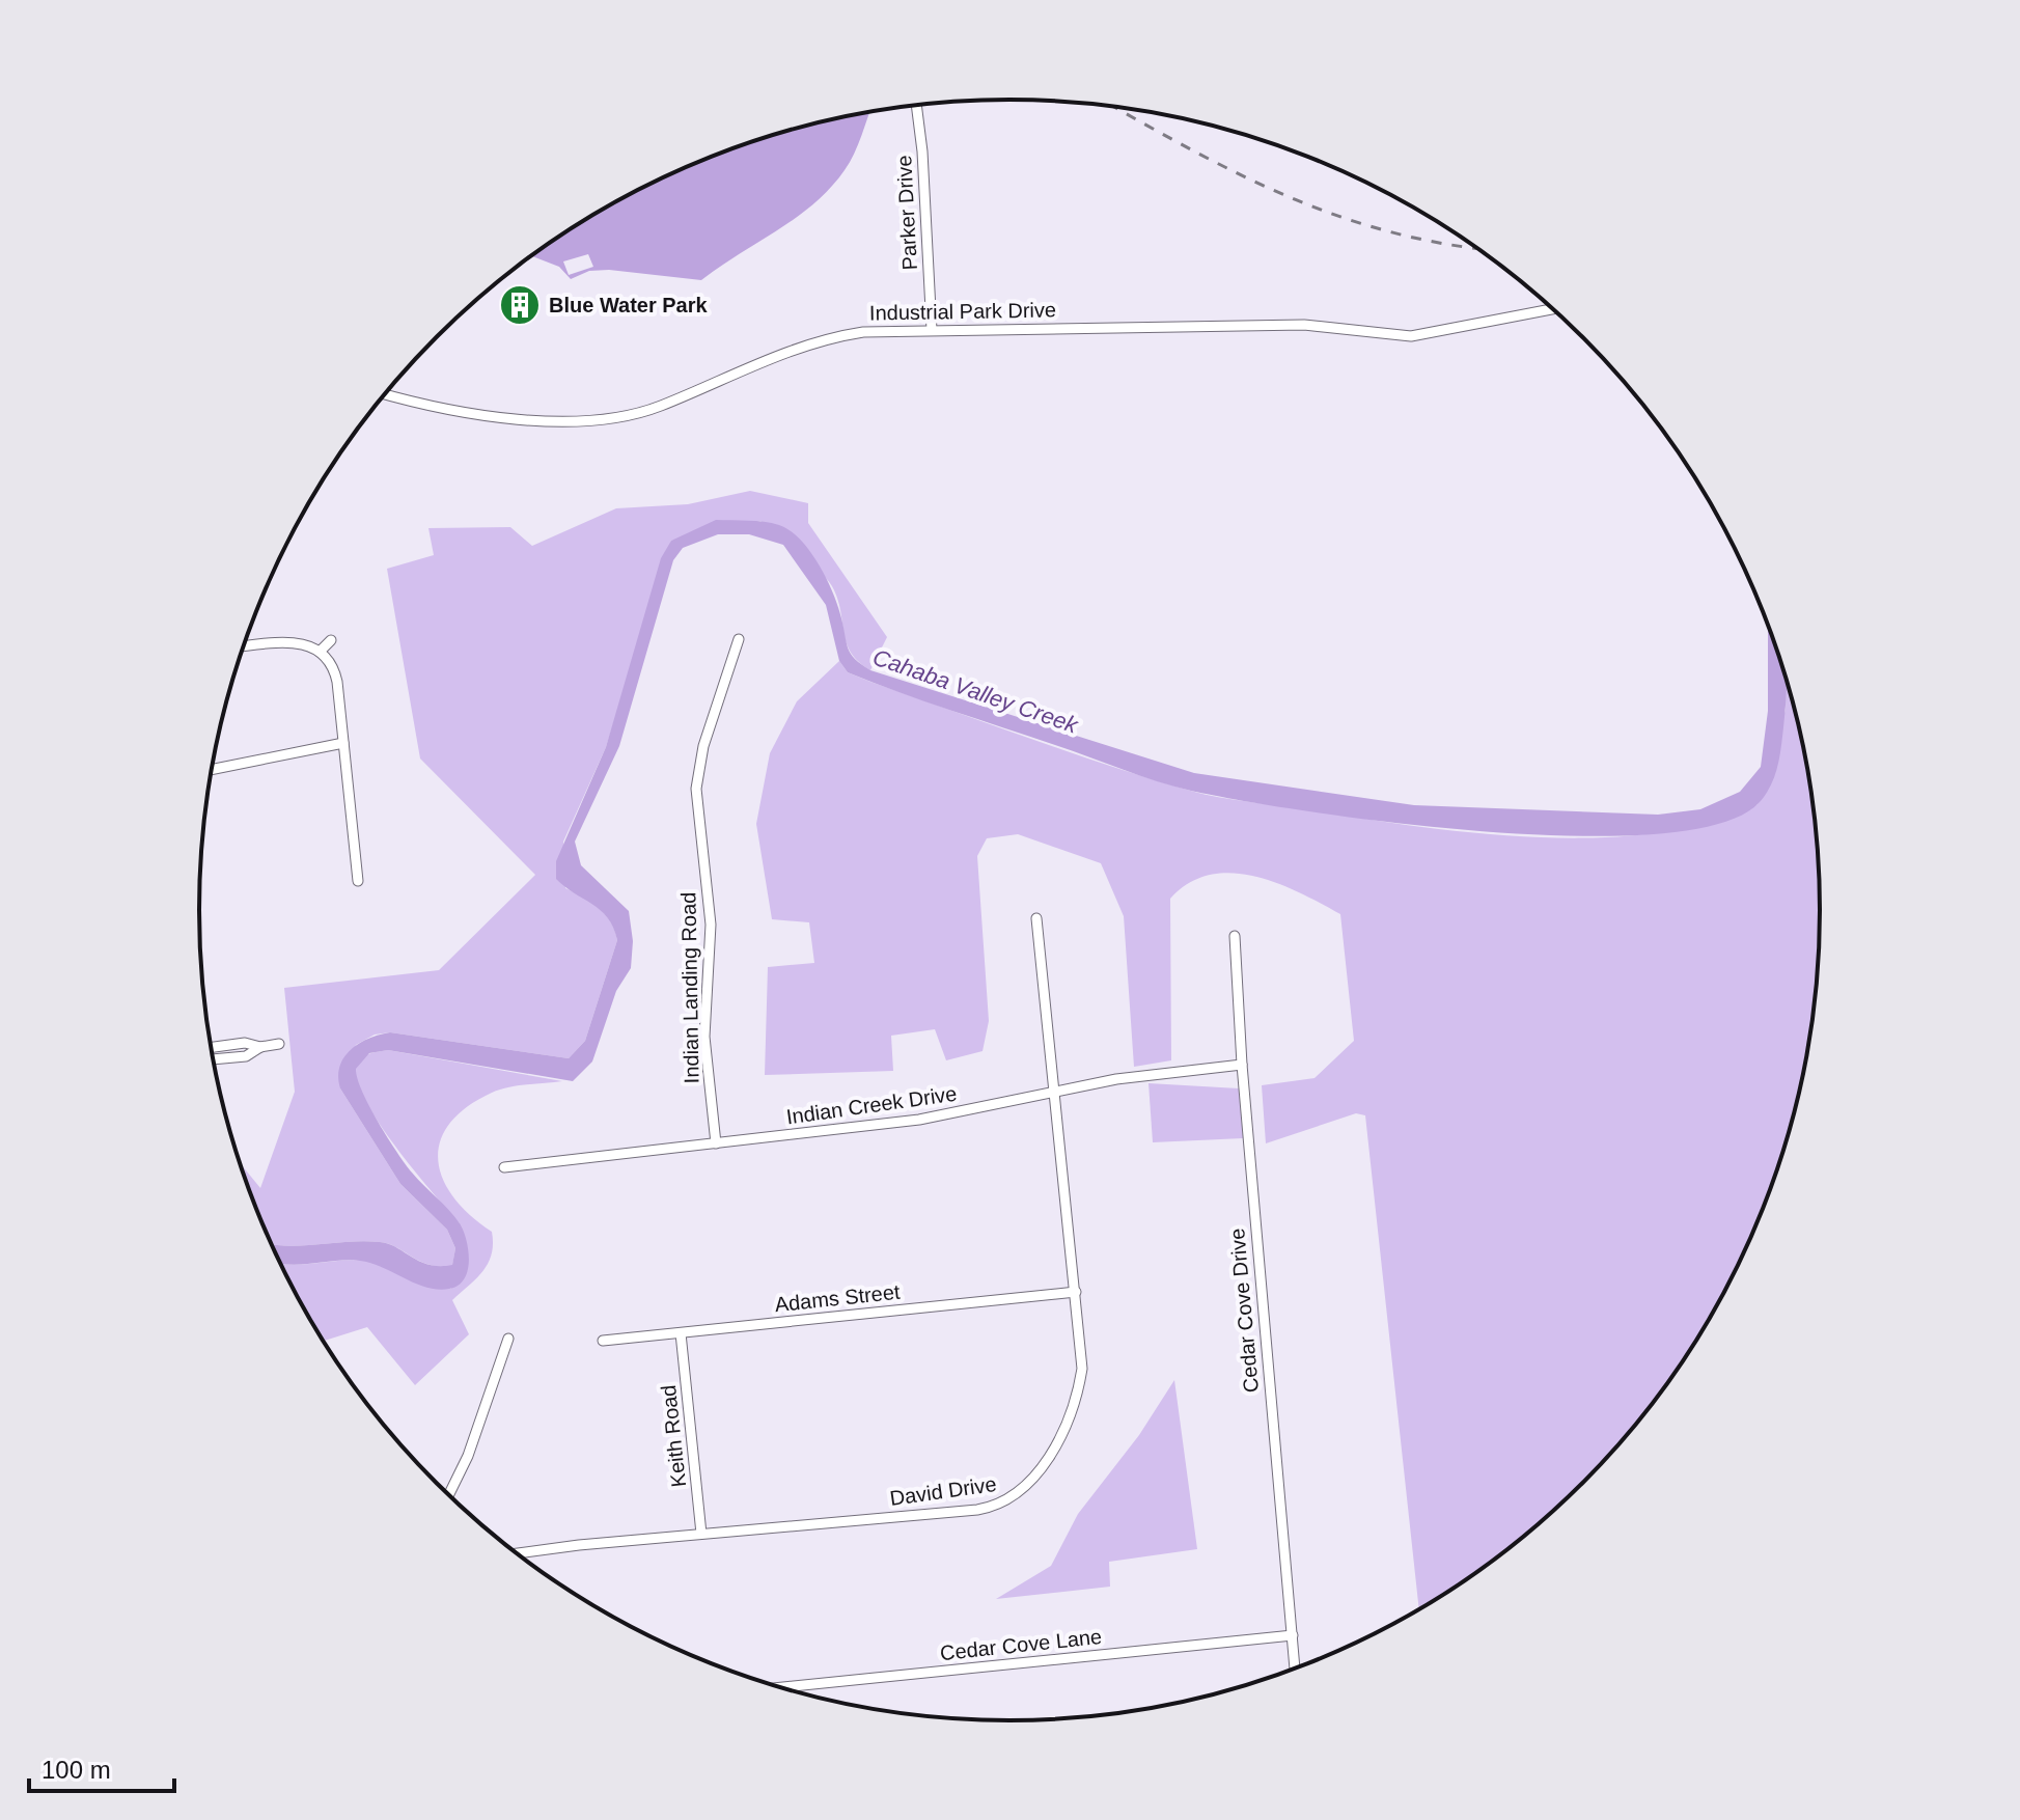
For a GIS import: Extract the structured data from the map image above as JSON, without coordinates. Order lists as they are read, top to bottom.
{
  "streets": {
    "street": [
      "Parker Drive",
      "Industrial Park Drive",
      "Indian Landing Road",
      "Indian Creek Drive",
      "Adams Street",
      "Cedar Cove Drive",
      "Keith Road",
      "David Drive",
      "Cedar Cove Lane"
    ]
  },
  "crossings": [
    ["Parker Drive", "Industrial Park Drive"],
    ["Indian Landing Road", "Indian Creek Drive"],
    ["Indian Creek Drive", "Cedar Cove Drive"],
    ["Indian Creek Drive", "David Drive"],
    ["Adams Street", "Keith Road"],
    ["Adams Street", "David Drive"],
    ["Cedar Cove Drive", "Cedar Cove Lane"],
    ["Keith Road", "David Drive"]
  ],
  "water": ["Cahaba Valley Creek"],
  "places": {
    "building": ["Blue Water Park"]
  },
  "scale_bar": "100 m"
}
